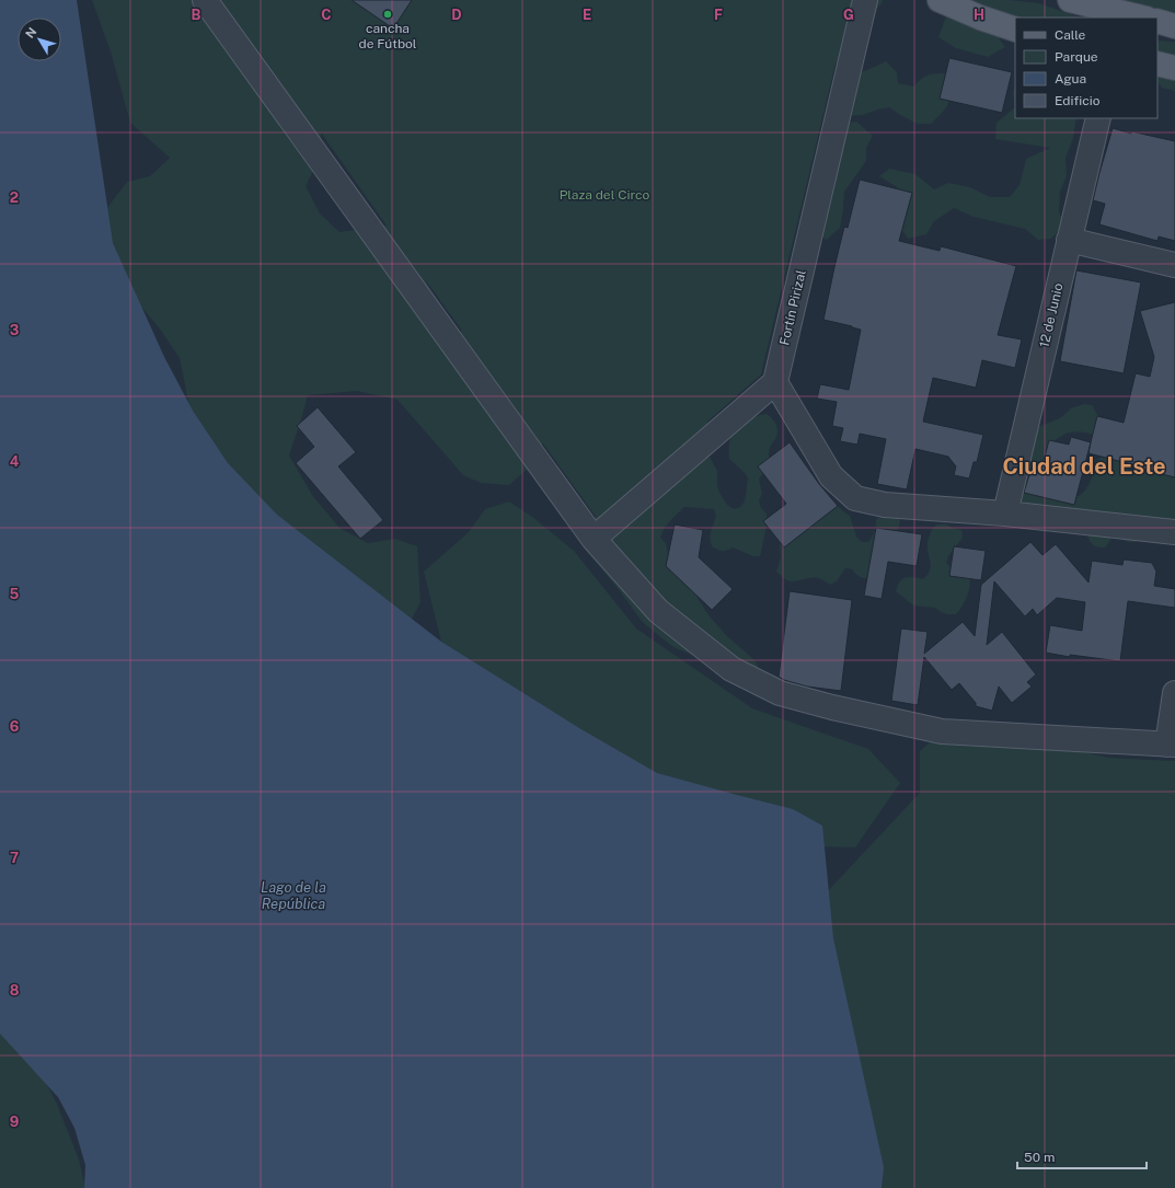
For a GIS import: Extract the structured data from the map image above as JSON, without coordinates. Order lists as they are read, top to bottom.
{
  "streets": {
    "street": ["Fortín Pirizal", "12 de Junio"]
  },
  "districts": ["Ciudad del Este"],
  "water": ["Lago de la República"],
  "parks": ["Plaza del Circo"],
  "places": ["cancha de Fútbol"],
  "legend": [
    "Calle",
    "Parque",
    "Agua",
    "Edificio"
  ],
  "scale_bar": "50 m",
  "north": "top left",
  "grid": {
    "columns": [
      "B",
      "C",
      "D",
      "E",
      "F",
      "G",
      "H"
    ],
    "rows": [
      "2",
      "3",
      "4",
      "5",
      "6",
      "7",
      "8",
      "9"
    ]
  }
}
